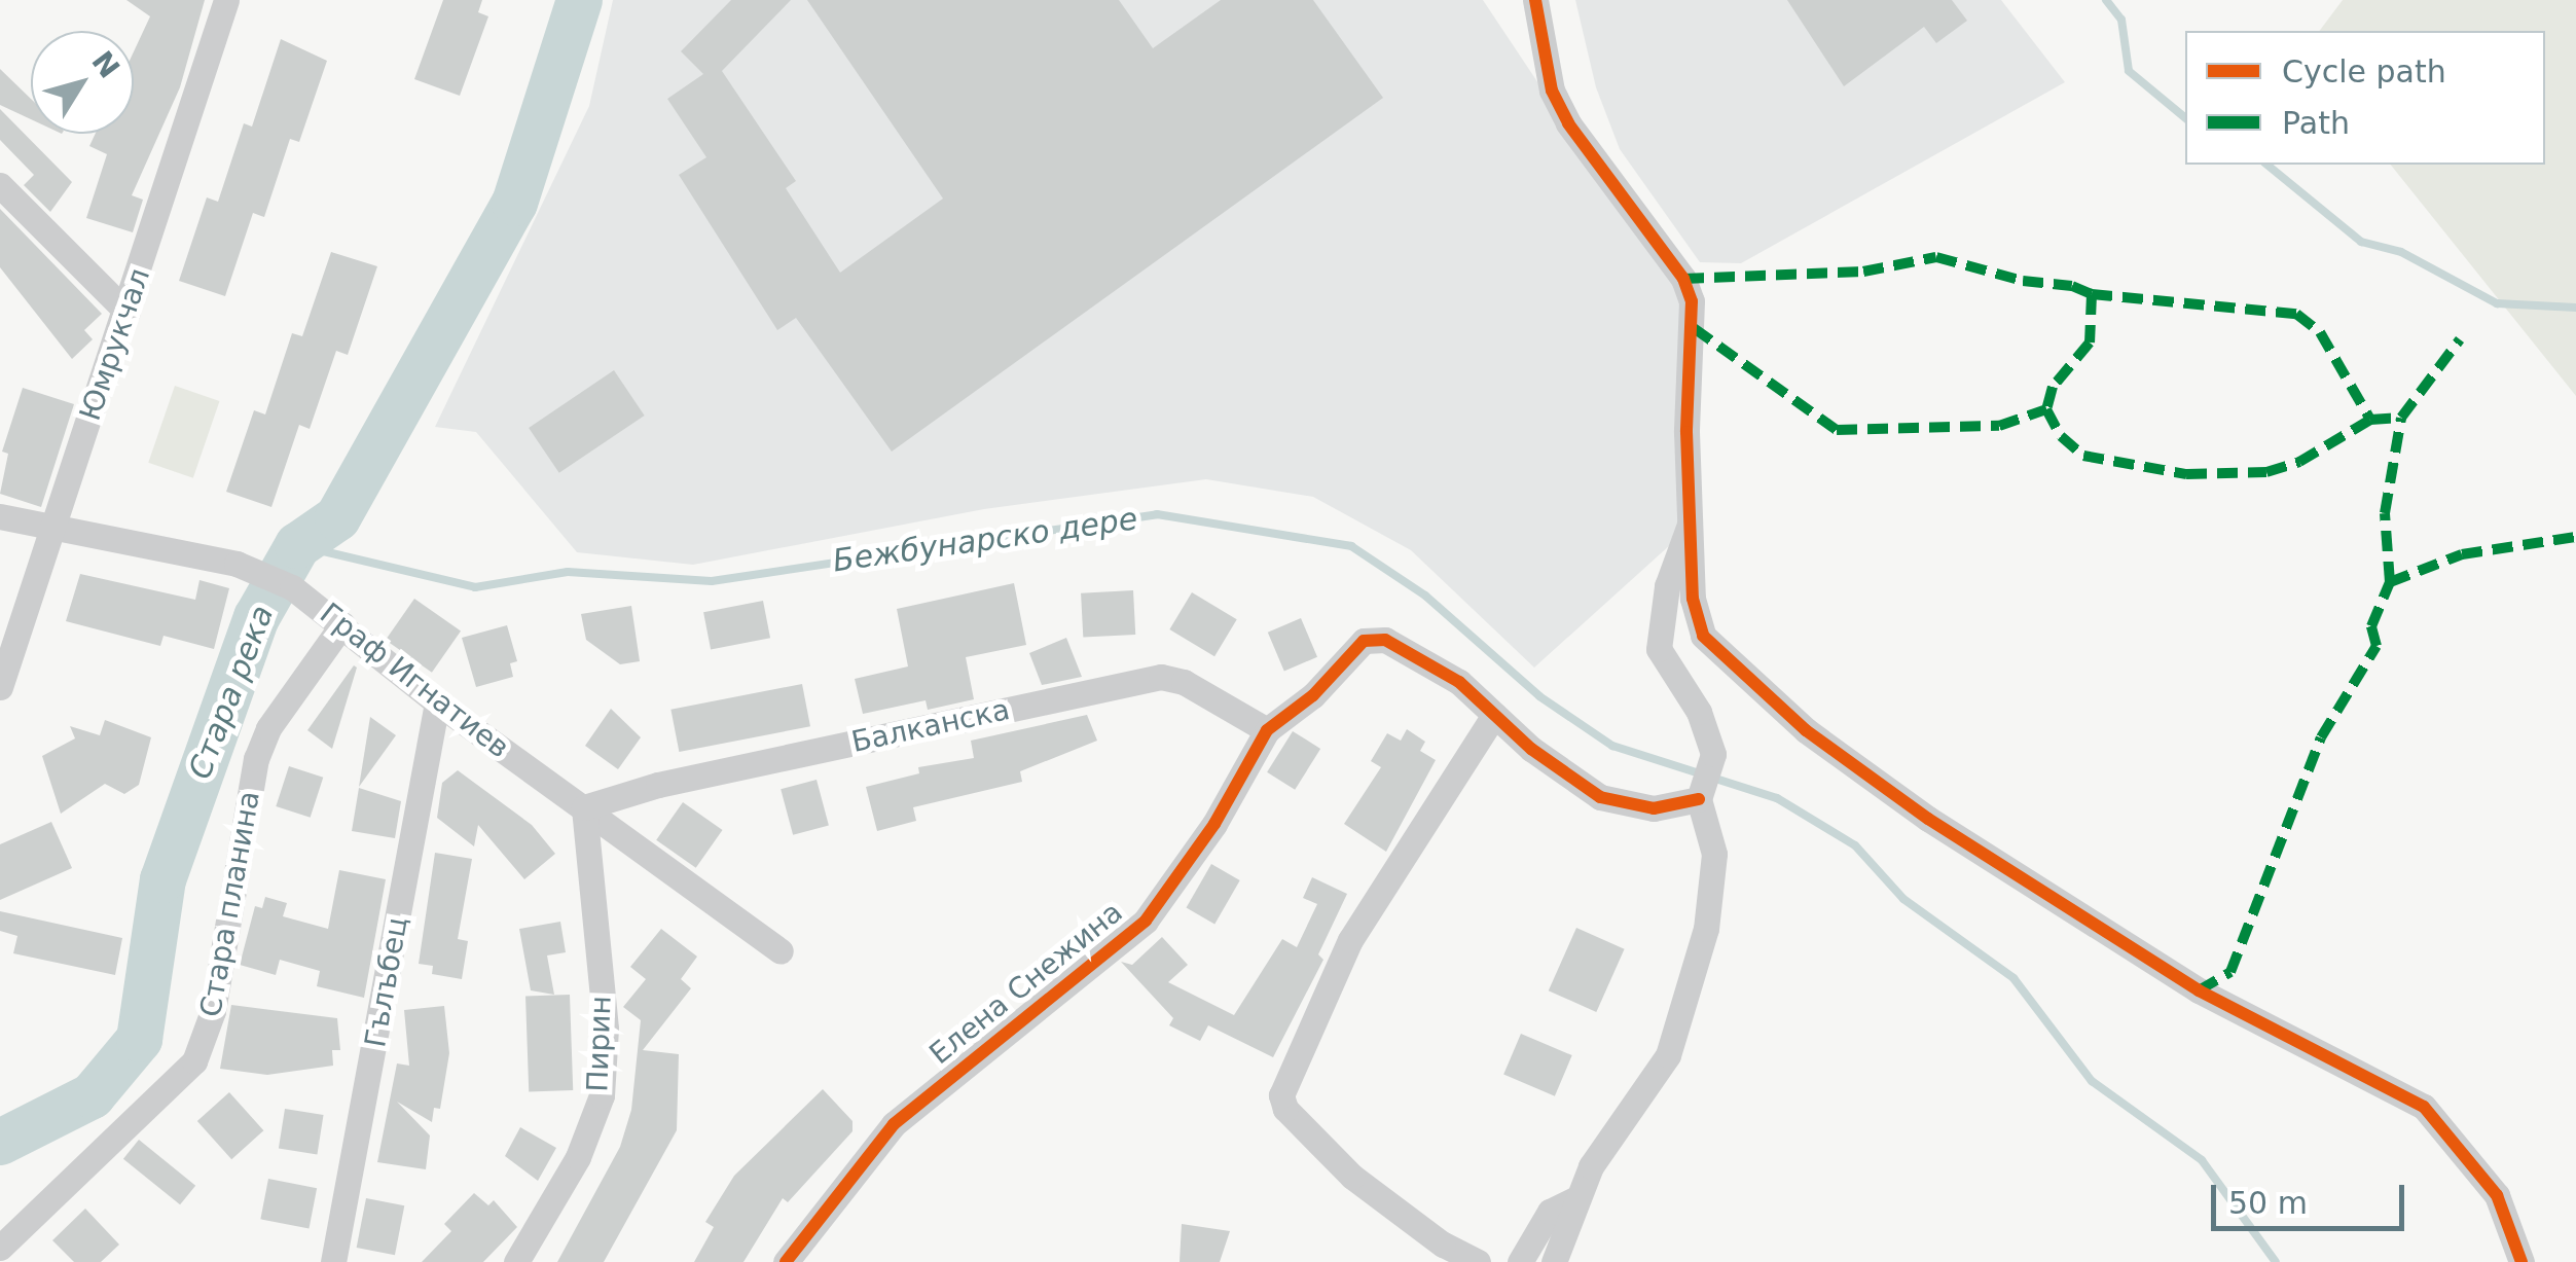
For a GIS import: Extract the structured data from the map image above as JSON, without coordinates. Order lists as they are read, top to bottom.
{
  "streets": {
    "street": [
      "Юмрукчал",
      "Граф Игнатиев",
      "Балканска",
      "Стара планина",
      "Гълъбец",
      "Елена Снежина",
      "Пирин"
    ]
  },
  "crossings": [
    ["Юмрукчал", "Граф Игнатиев"],
    ["Граф Игнатиев", "Балканска"],
    ["Граф Игнатиев", "Стара планина"],
    ["Граф Игнатиев", "Гълъбец"],
    ["Граф Игнатиев", "Пирин"],
    ["Балканска", "Елена Снежина"],
    ["Балканска", "Пирин"]
  ],
  "water": ["Бежбунарско дере", "Стара река"],
  "legend": ["Cycle path", "Path"],
  "scale_bar": "50 m",
  "north": "top right"
}
